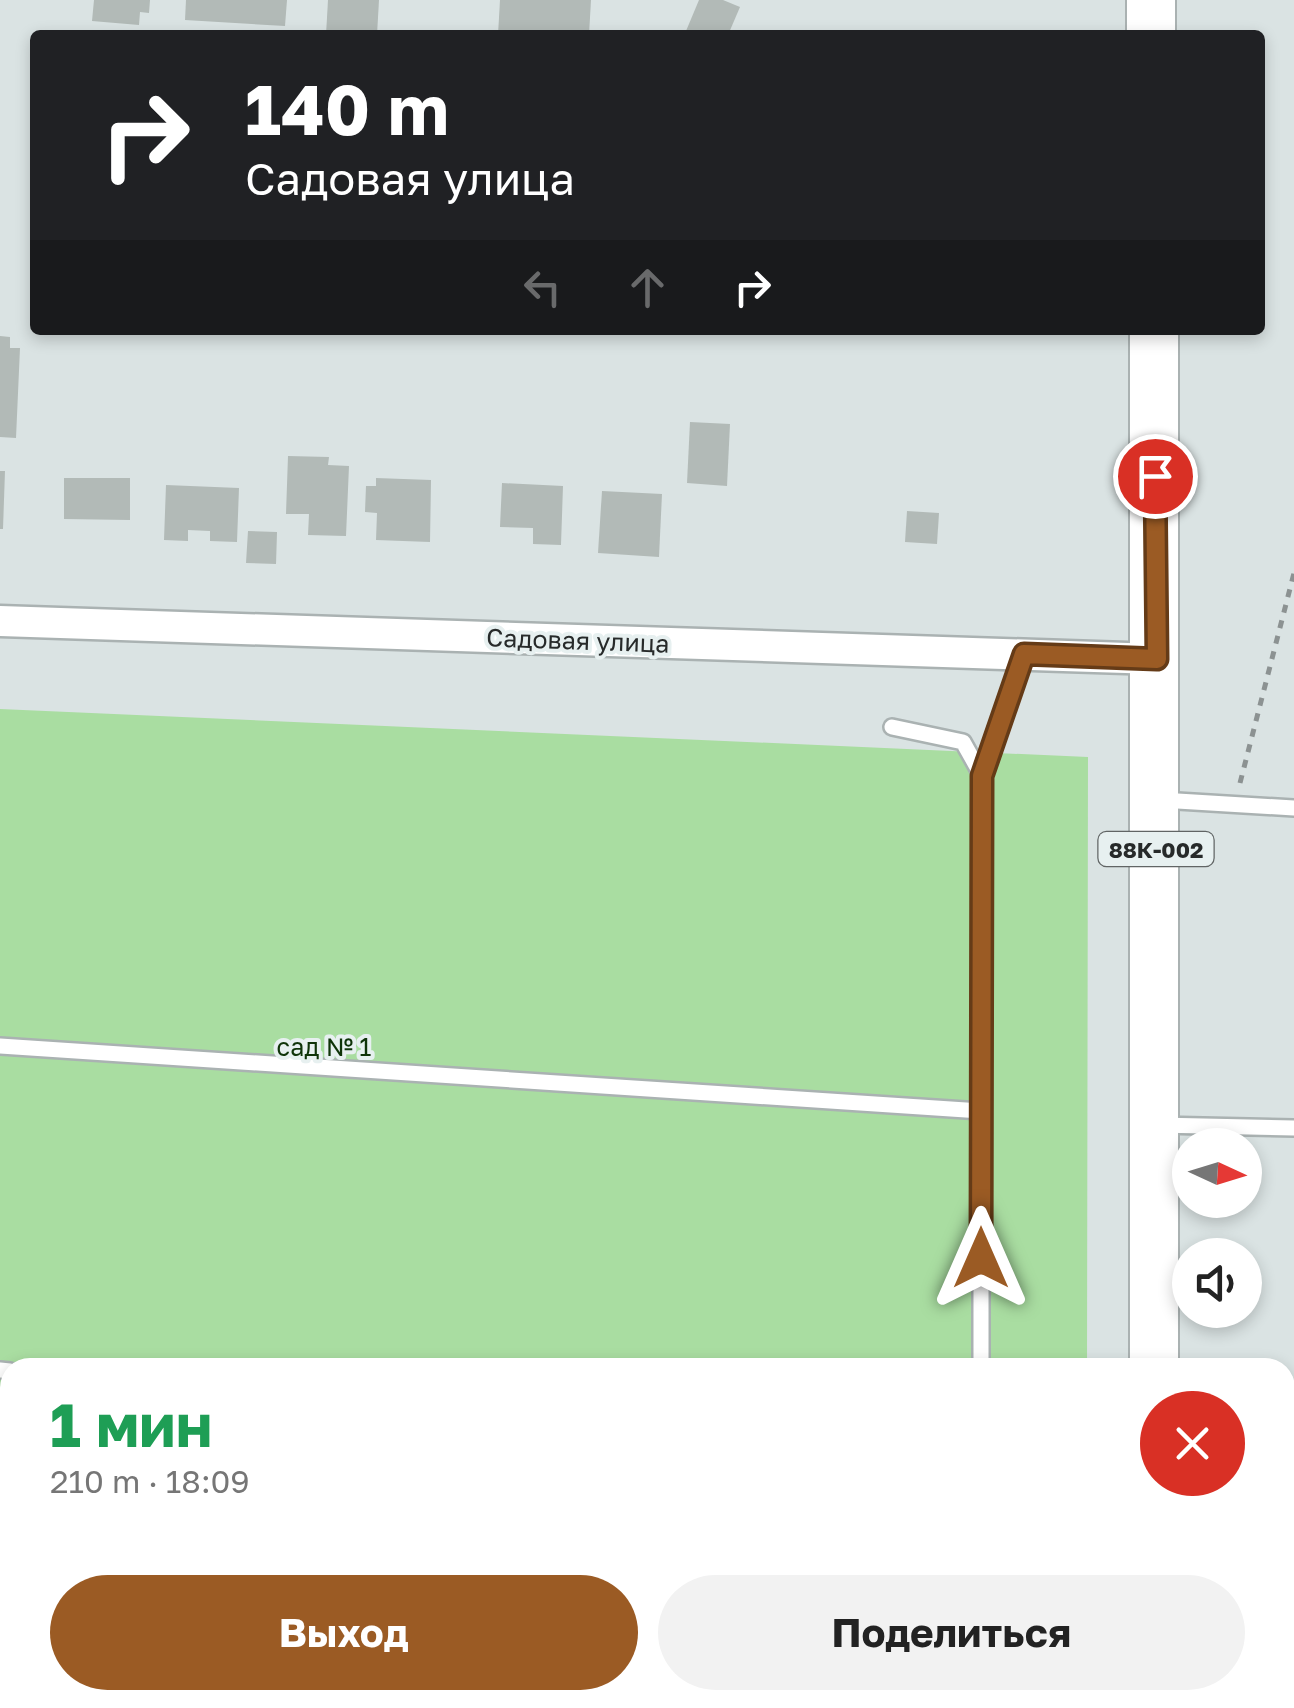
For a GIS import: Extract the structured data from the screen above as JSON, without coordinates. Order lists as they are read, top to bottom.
{
  "streets": {
    "main road": ["88К-002"],
    "street": ["Садовая улица"]
  },
  "crossings": [
    ["Садовая улица", "88К-002"]
  ],
  "parks": ["сад № 1"],
  "north": "right",
  "page": {
    "turn": ["140 m", "Садовая улица"],
    "heading": ["1 мин", "210 m · 18:09"],
    "buttons": ["Выход", "Поделиться"]
  }
}
